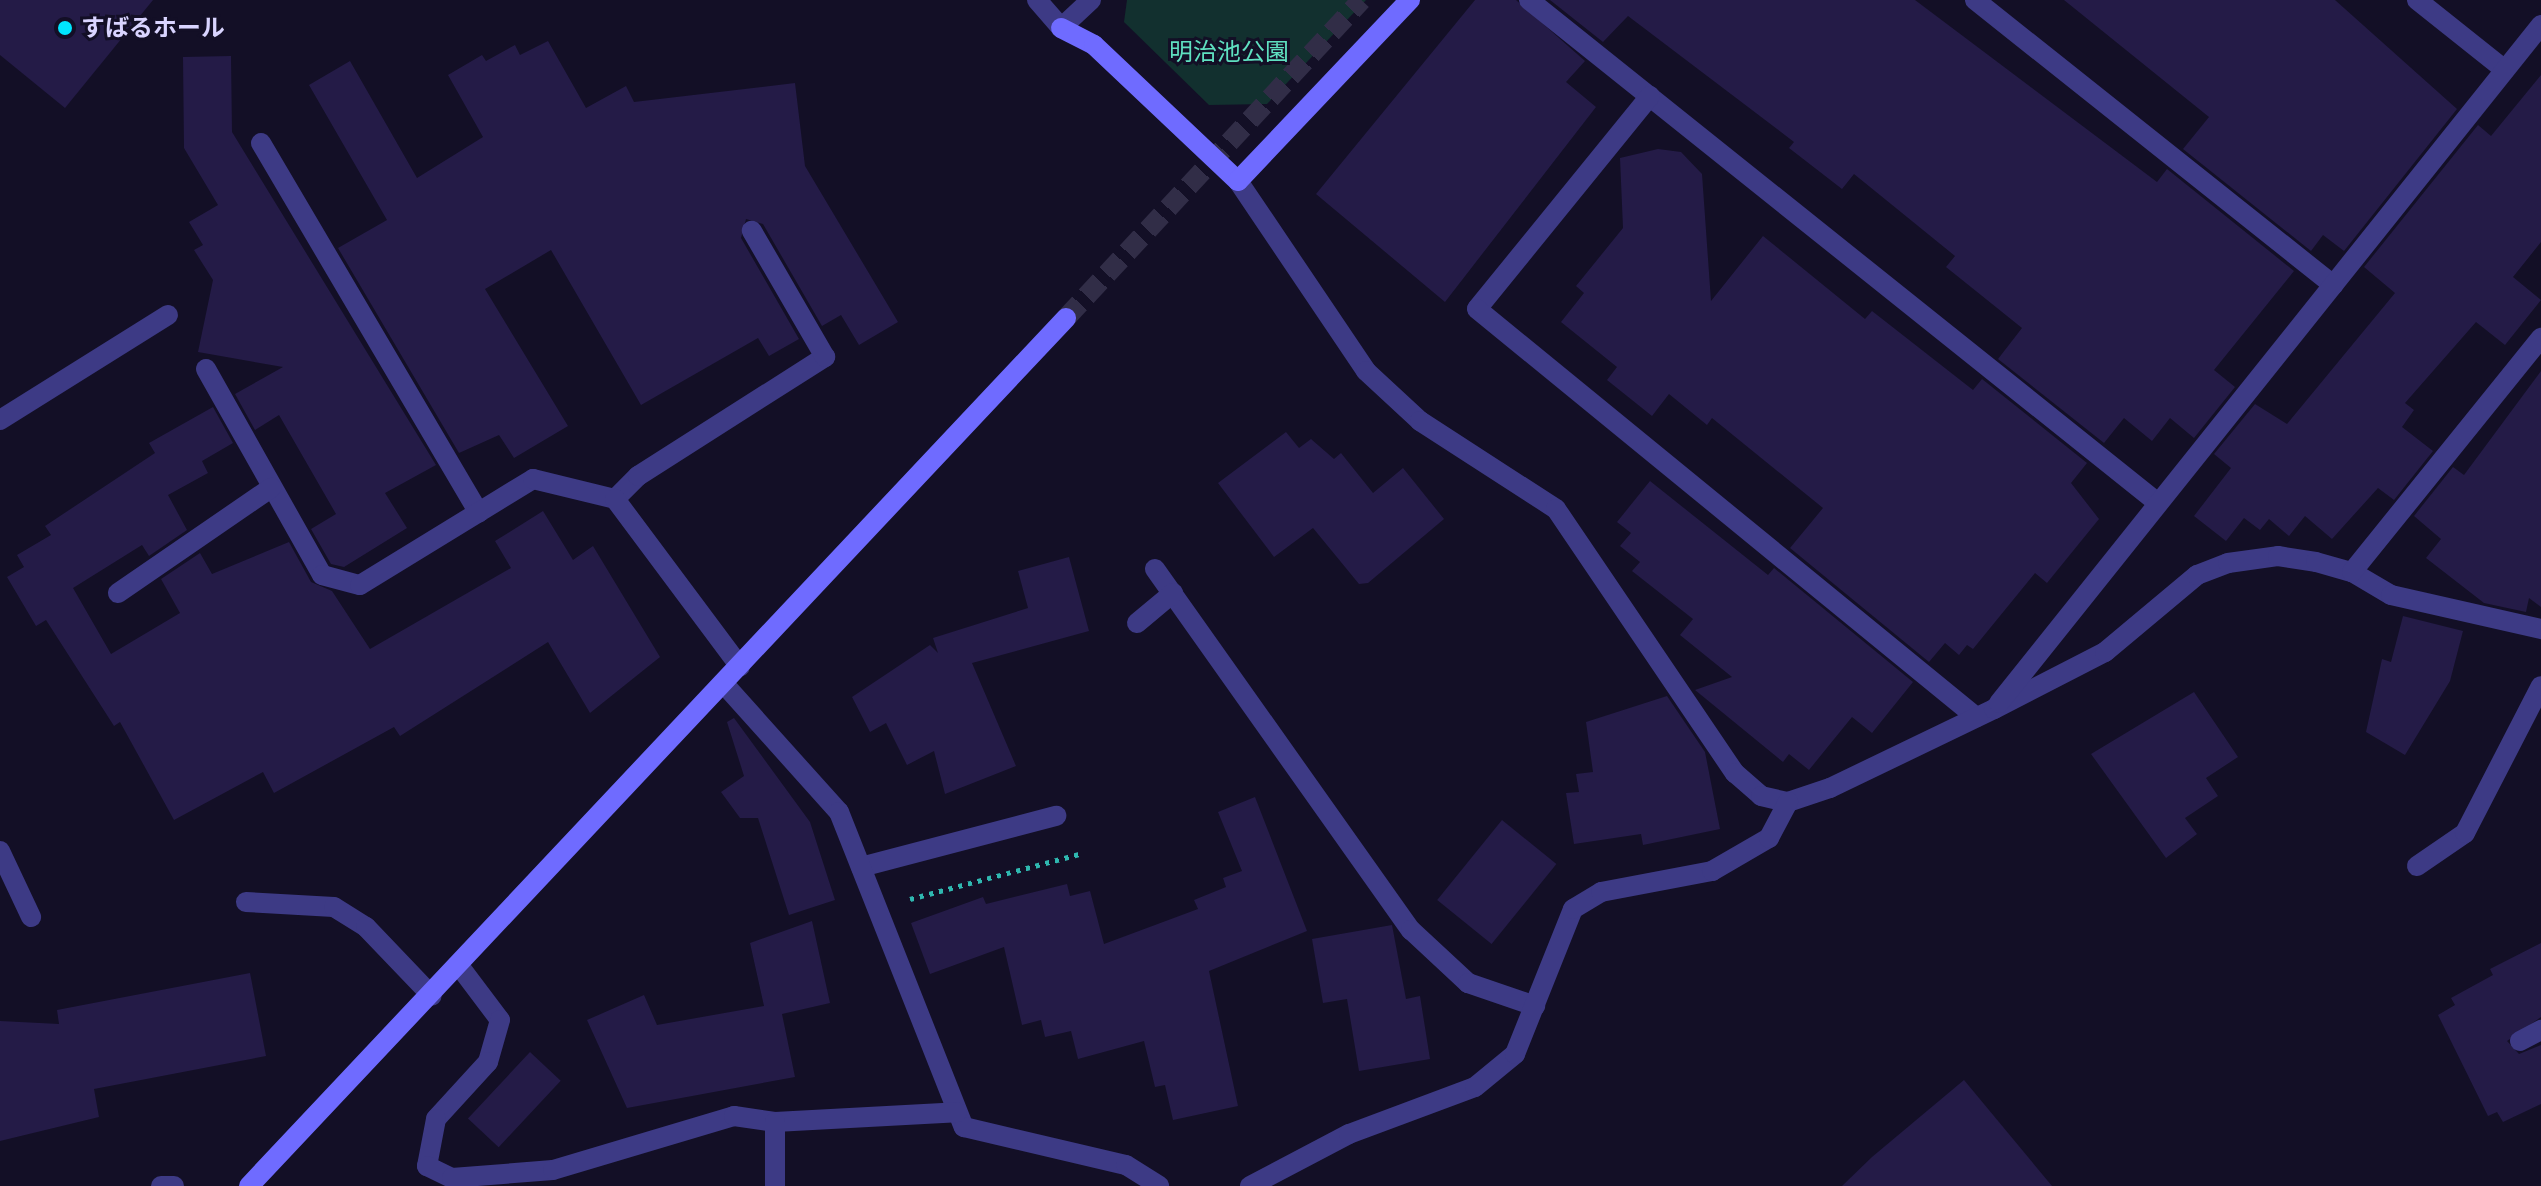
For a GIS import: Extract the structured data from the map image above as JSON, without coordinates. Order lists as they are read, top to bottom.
{
  "parks": ["明治池公園"],
  "places": ["すばるホール"]
}
